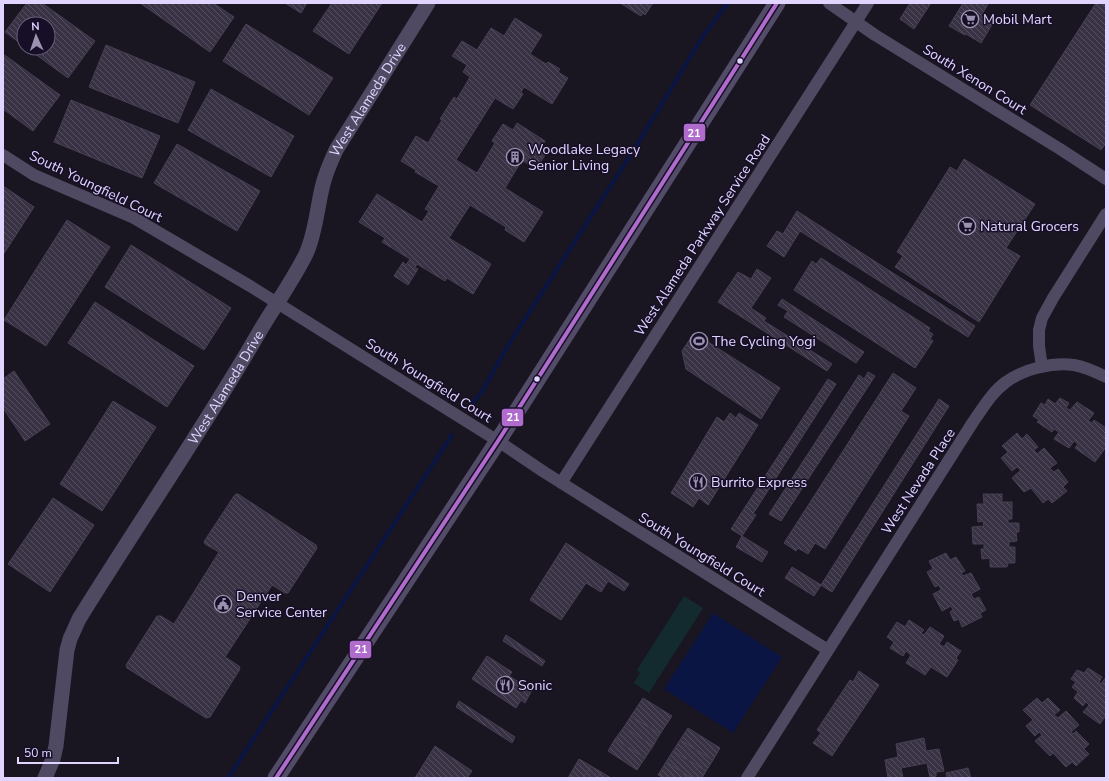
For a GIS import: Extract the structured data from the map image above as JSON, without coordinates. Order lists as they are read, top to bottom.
{
  "streets": {
    "street": [
      "South Xenon Court",
      "West Alameda Drive",
      "South Youngfield Court",
      "West Alameda Parkway Service Road",
      "West Nevada Place"
    ]
  },
  "crossings": [
    ["South Xenon Court", "West Alameda Parkway Service Road"],
    ["West Alameda Drive", "South Youngfield Court"],
    ["South Youngfield Court", "West Alameda Parkway Service Road"],
    ["South Youngfield Court", "West Nevada Place"]
  ],
  "places": {
    "supermarket": ["Mobil Mart", "Natural Grocers"],
    "building": ["Woodlake Legacy Senior Living"],
    "sports": ["The Cycling Yogi"],
    "restaurant": ["Burrito Express", "Sonic"],
    "public building": ["Denver Service Center"]
  },
  "lines": ["transit line 21"],
  "scale_bar": "50 m",
  "north": "top"
}
